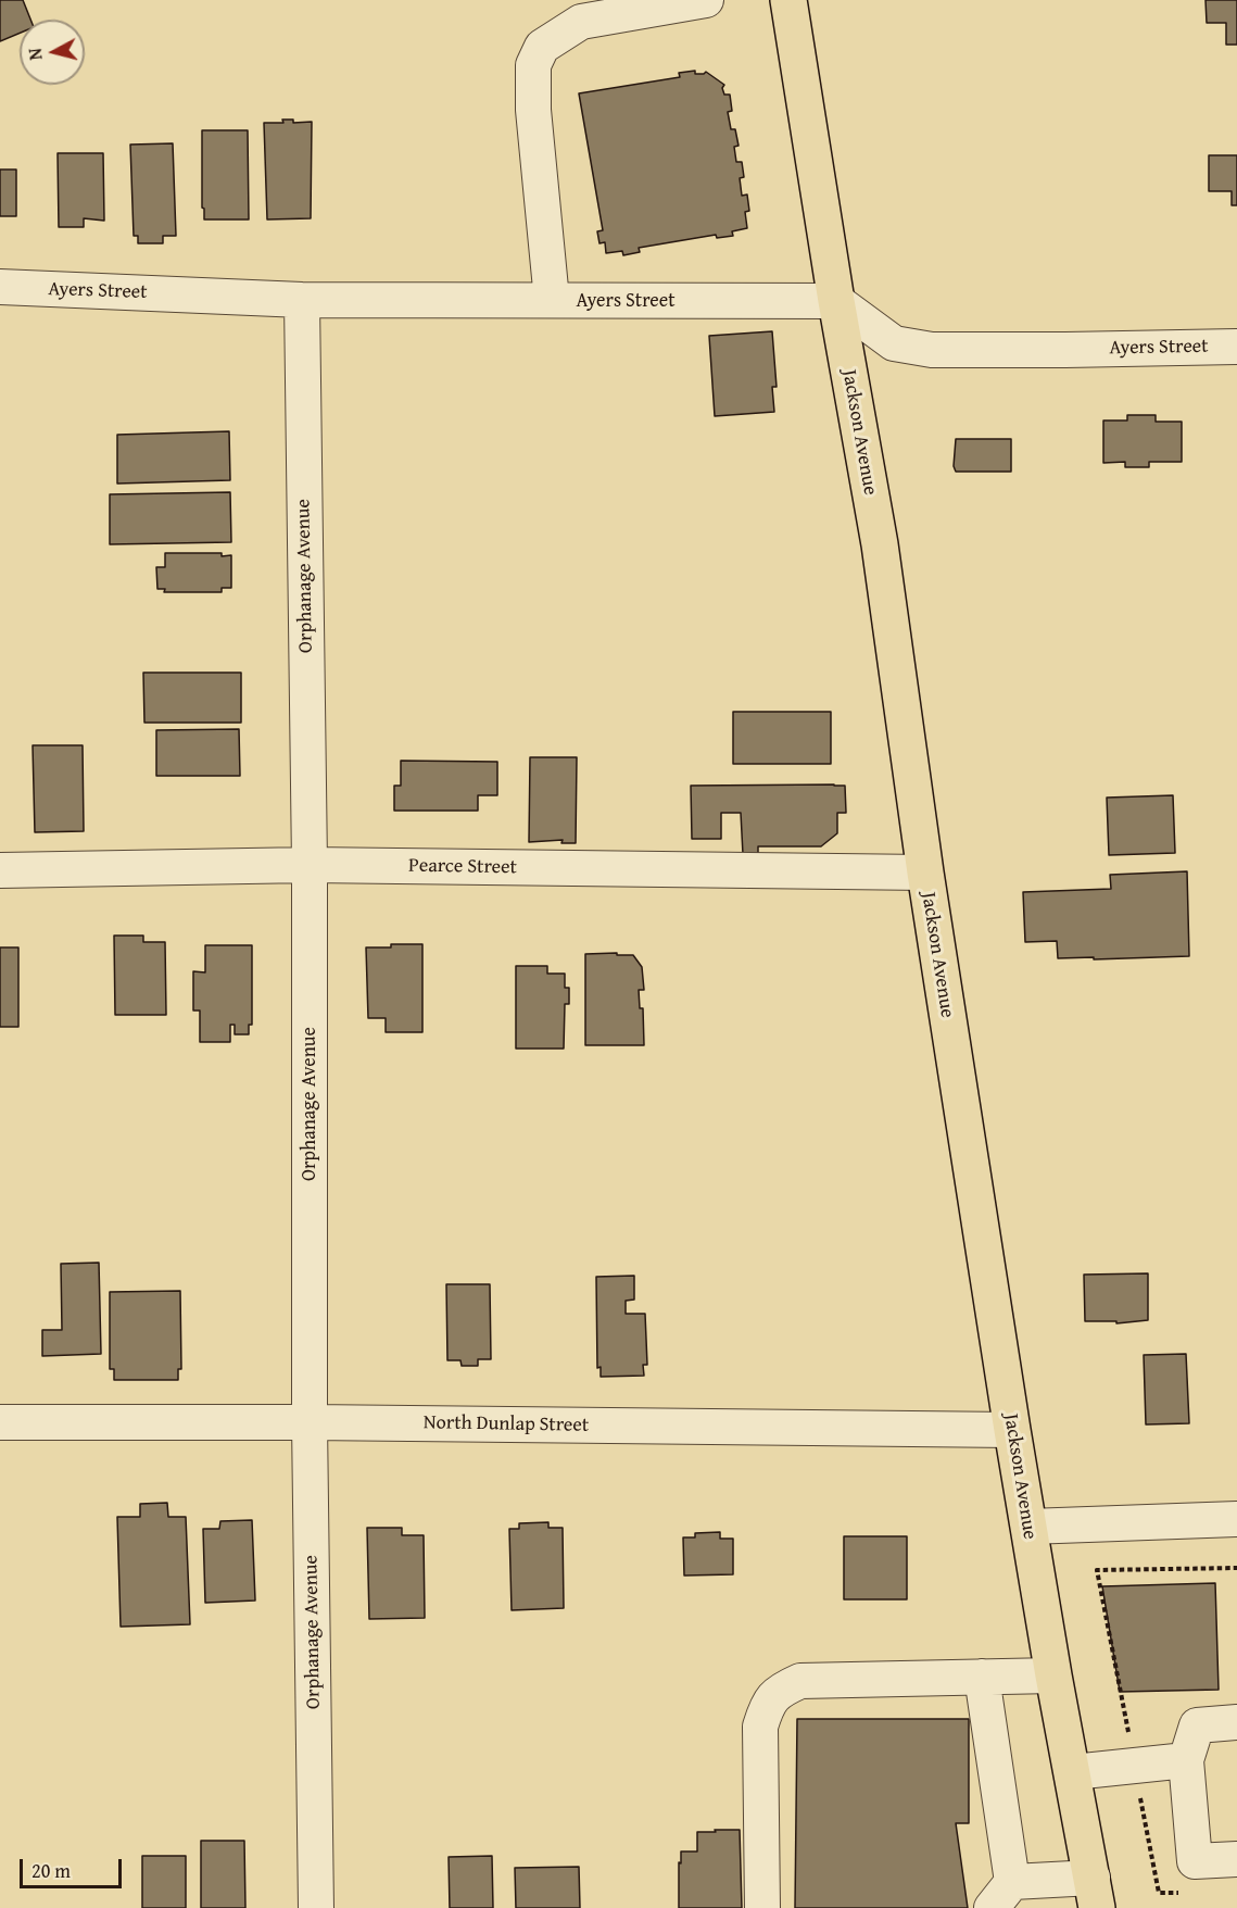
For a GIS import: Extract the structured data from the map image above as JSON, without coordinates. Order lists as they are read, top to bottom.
{
  "streets": {
    "main road": ["Jackson Avenue"],
    "street": [
      "Ayers Street",
      "Orphanage Avenue",
      "Pearce Street",
      "North Dunlap Street"
    ]
  },
  "crossings": [
    ["Ayers Street", "Jackson Avenue"],
    ["Ayers Street", "Orphanage Avenue"],
    ["Jackson Avenue", "Pearce Street"],
    ["Jackson Avenue", "North Dunlap Street"],
    ["Orphanage Avenue", "Pearce Street"],
    ["Orphanage Avenue", "North Dunlap Street"]
  ],
  "scale_bar": "20 m",
  "north": "left"
}
